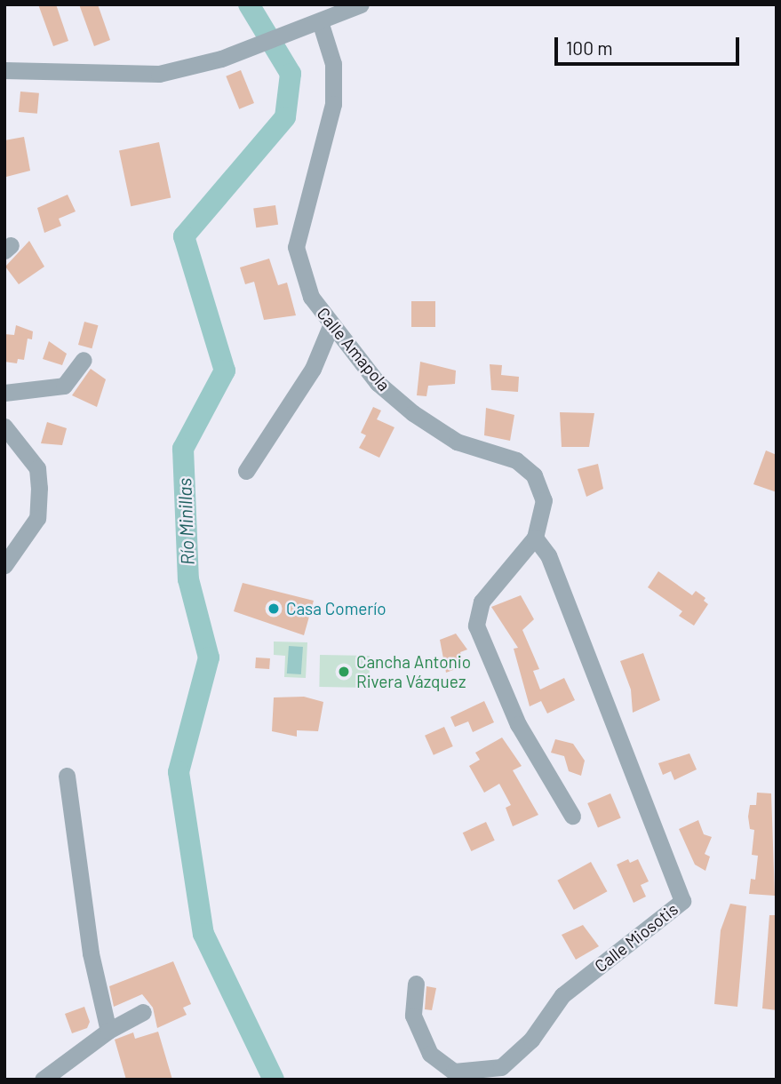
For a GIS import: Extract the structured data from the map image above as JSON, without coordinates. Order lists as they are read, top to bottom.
{
  "streets": {
    "street": ["Calle Amapola", "Calle Miosotis"]
  },
  "crossings": [
    ["Calle Amapola", "Calle Miosotis"]
  ],
  "water": ["Río Minillas"],
  "places": ["Casa Comerío", "Cancha Antonio Rivera Vázquez"],
  "scale_bar": "100 m"
}
